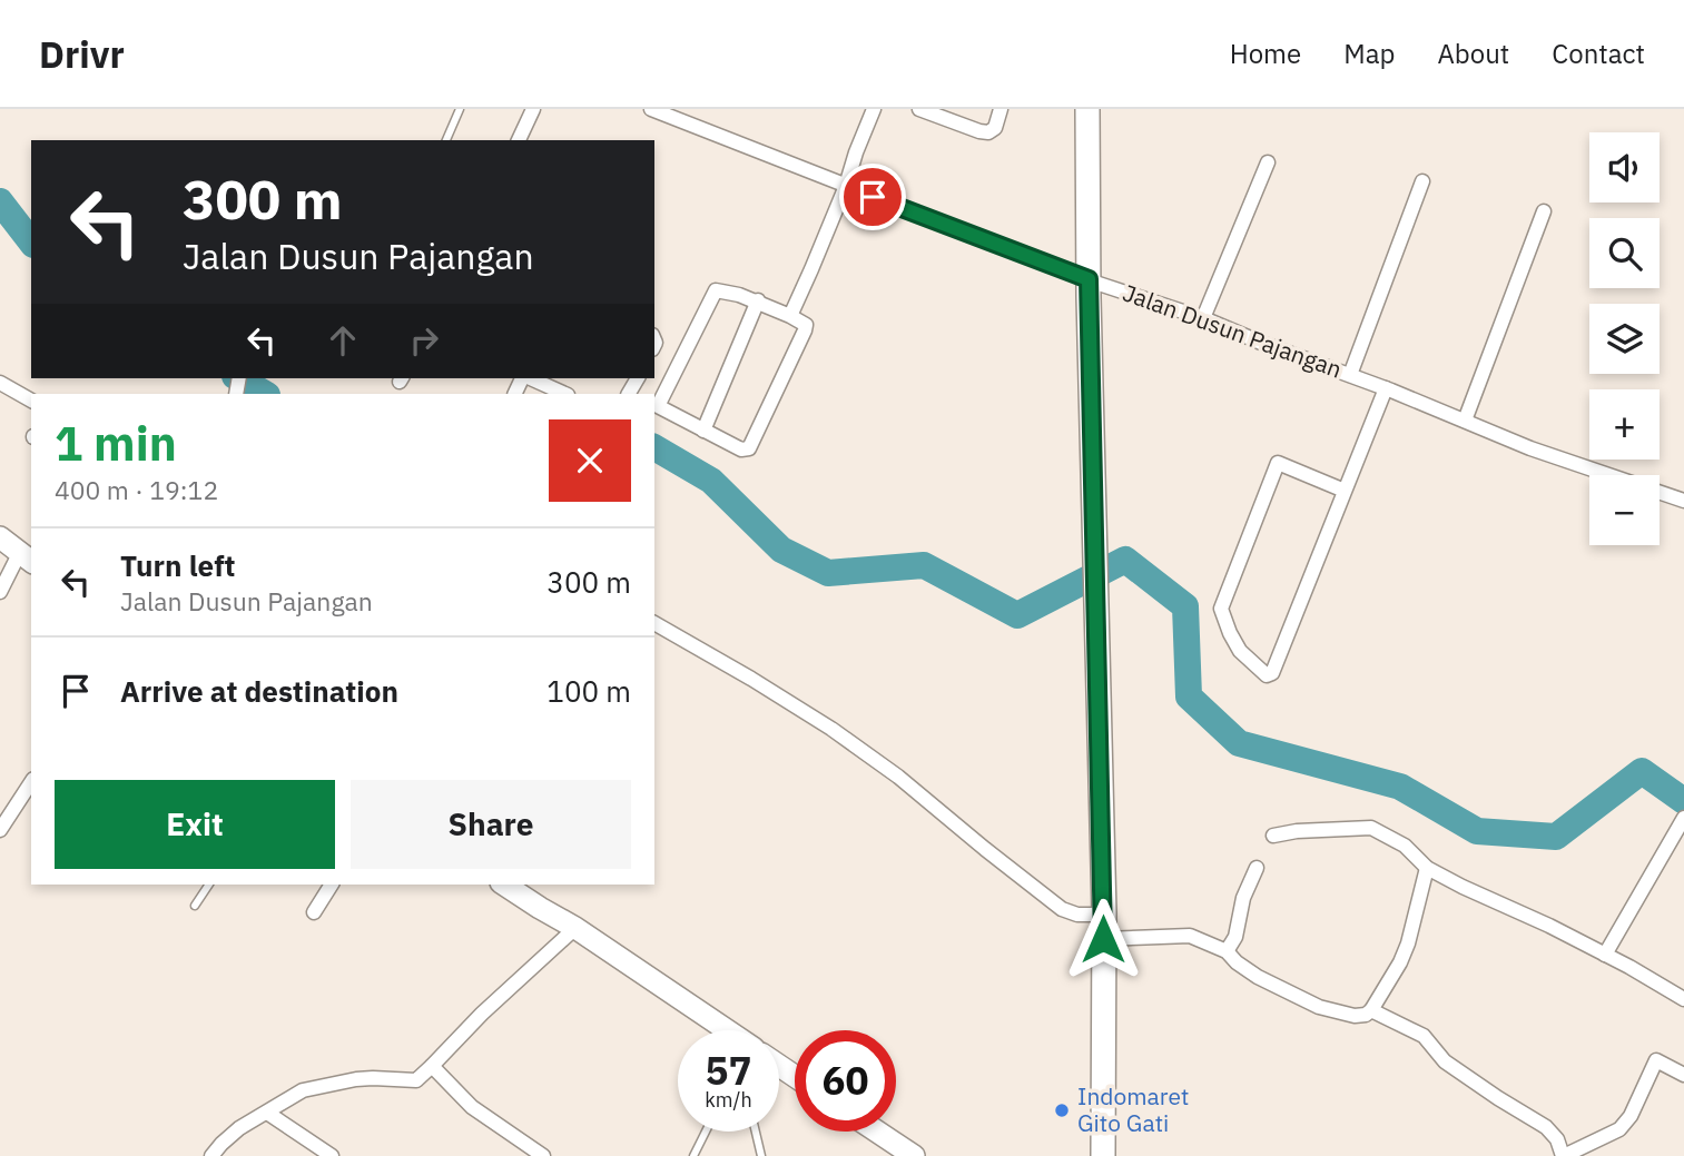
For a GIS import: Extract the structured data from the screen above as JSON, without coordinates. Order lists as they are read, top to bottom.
{
  "streets": {
    "street": ["Jalan Dusun Pajangan"]
  },
  "places": ["Indomaret Gito Gati"],
  "page": {
    "header": "Drivr",
    "nav": [
      "Home",
      "Map",
      "About",
      "Contact"
    ],
    "map_buttons": ["+", "−"],
    "turn": ["300 m", "Jalan Dusun Pajangan"],
    "heading": ["1 min", "400 m · 19:12"],
    "list": [
      {
        "name": "Turn left",
        "note": "Jalan Dusun Pajangan",
        "value": "300 m"
      },
      {
        "name": "Arrive at destination",
        "value": "100 m"
      }
    ],
    "buttons": ["Exit", "Share"],
    "speed": "57 km/h",
    "limit": "60"
  }
}
